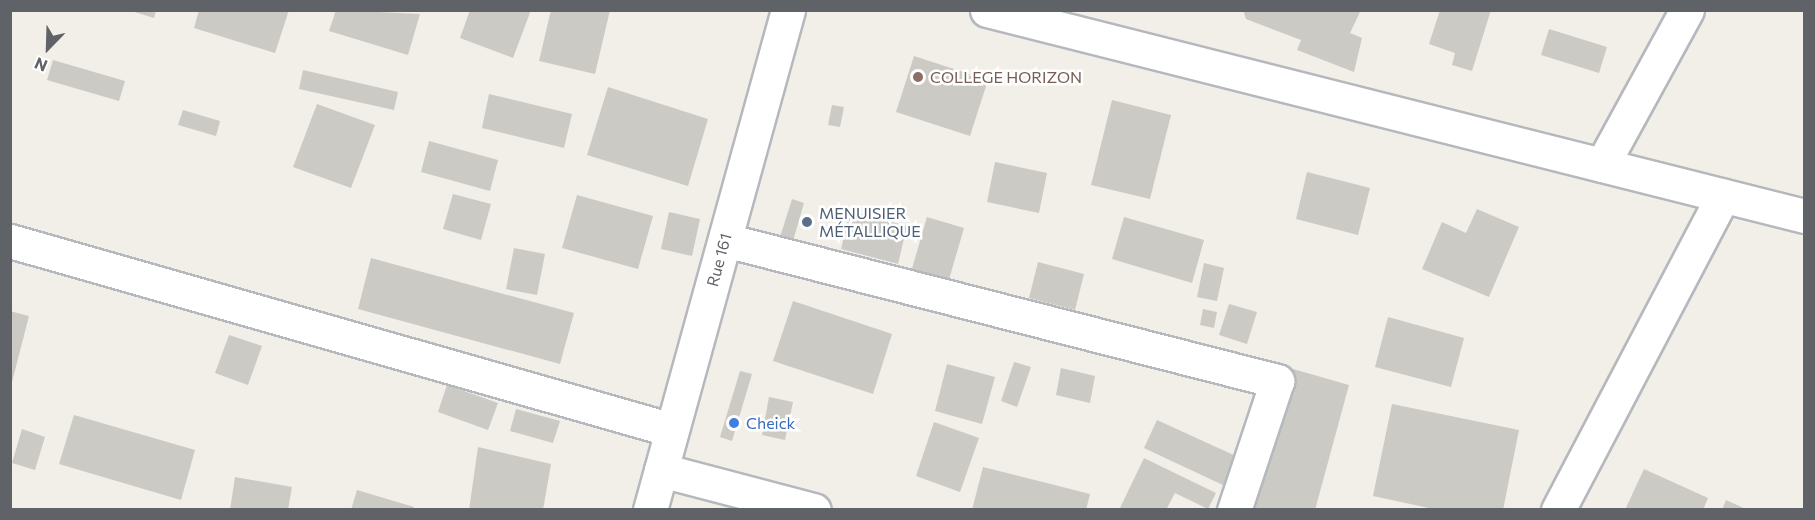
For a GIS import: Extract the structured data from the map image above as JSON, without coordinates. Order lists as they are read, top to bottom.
{
  "streets": {
    "street": ["Rue 161"]
  },
  "places": ["COLLEGE HORIZON", "MENUISIER MÉTALLIQUE", "Cheick"],
  "north": "bottom left"
}
